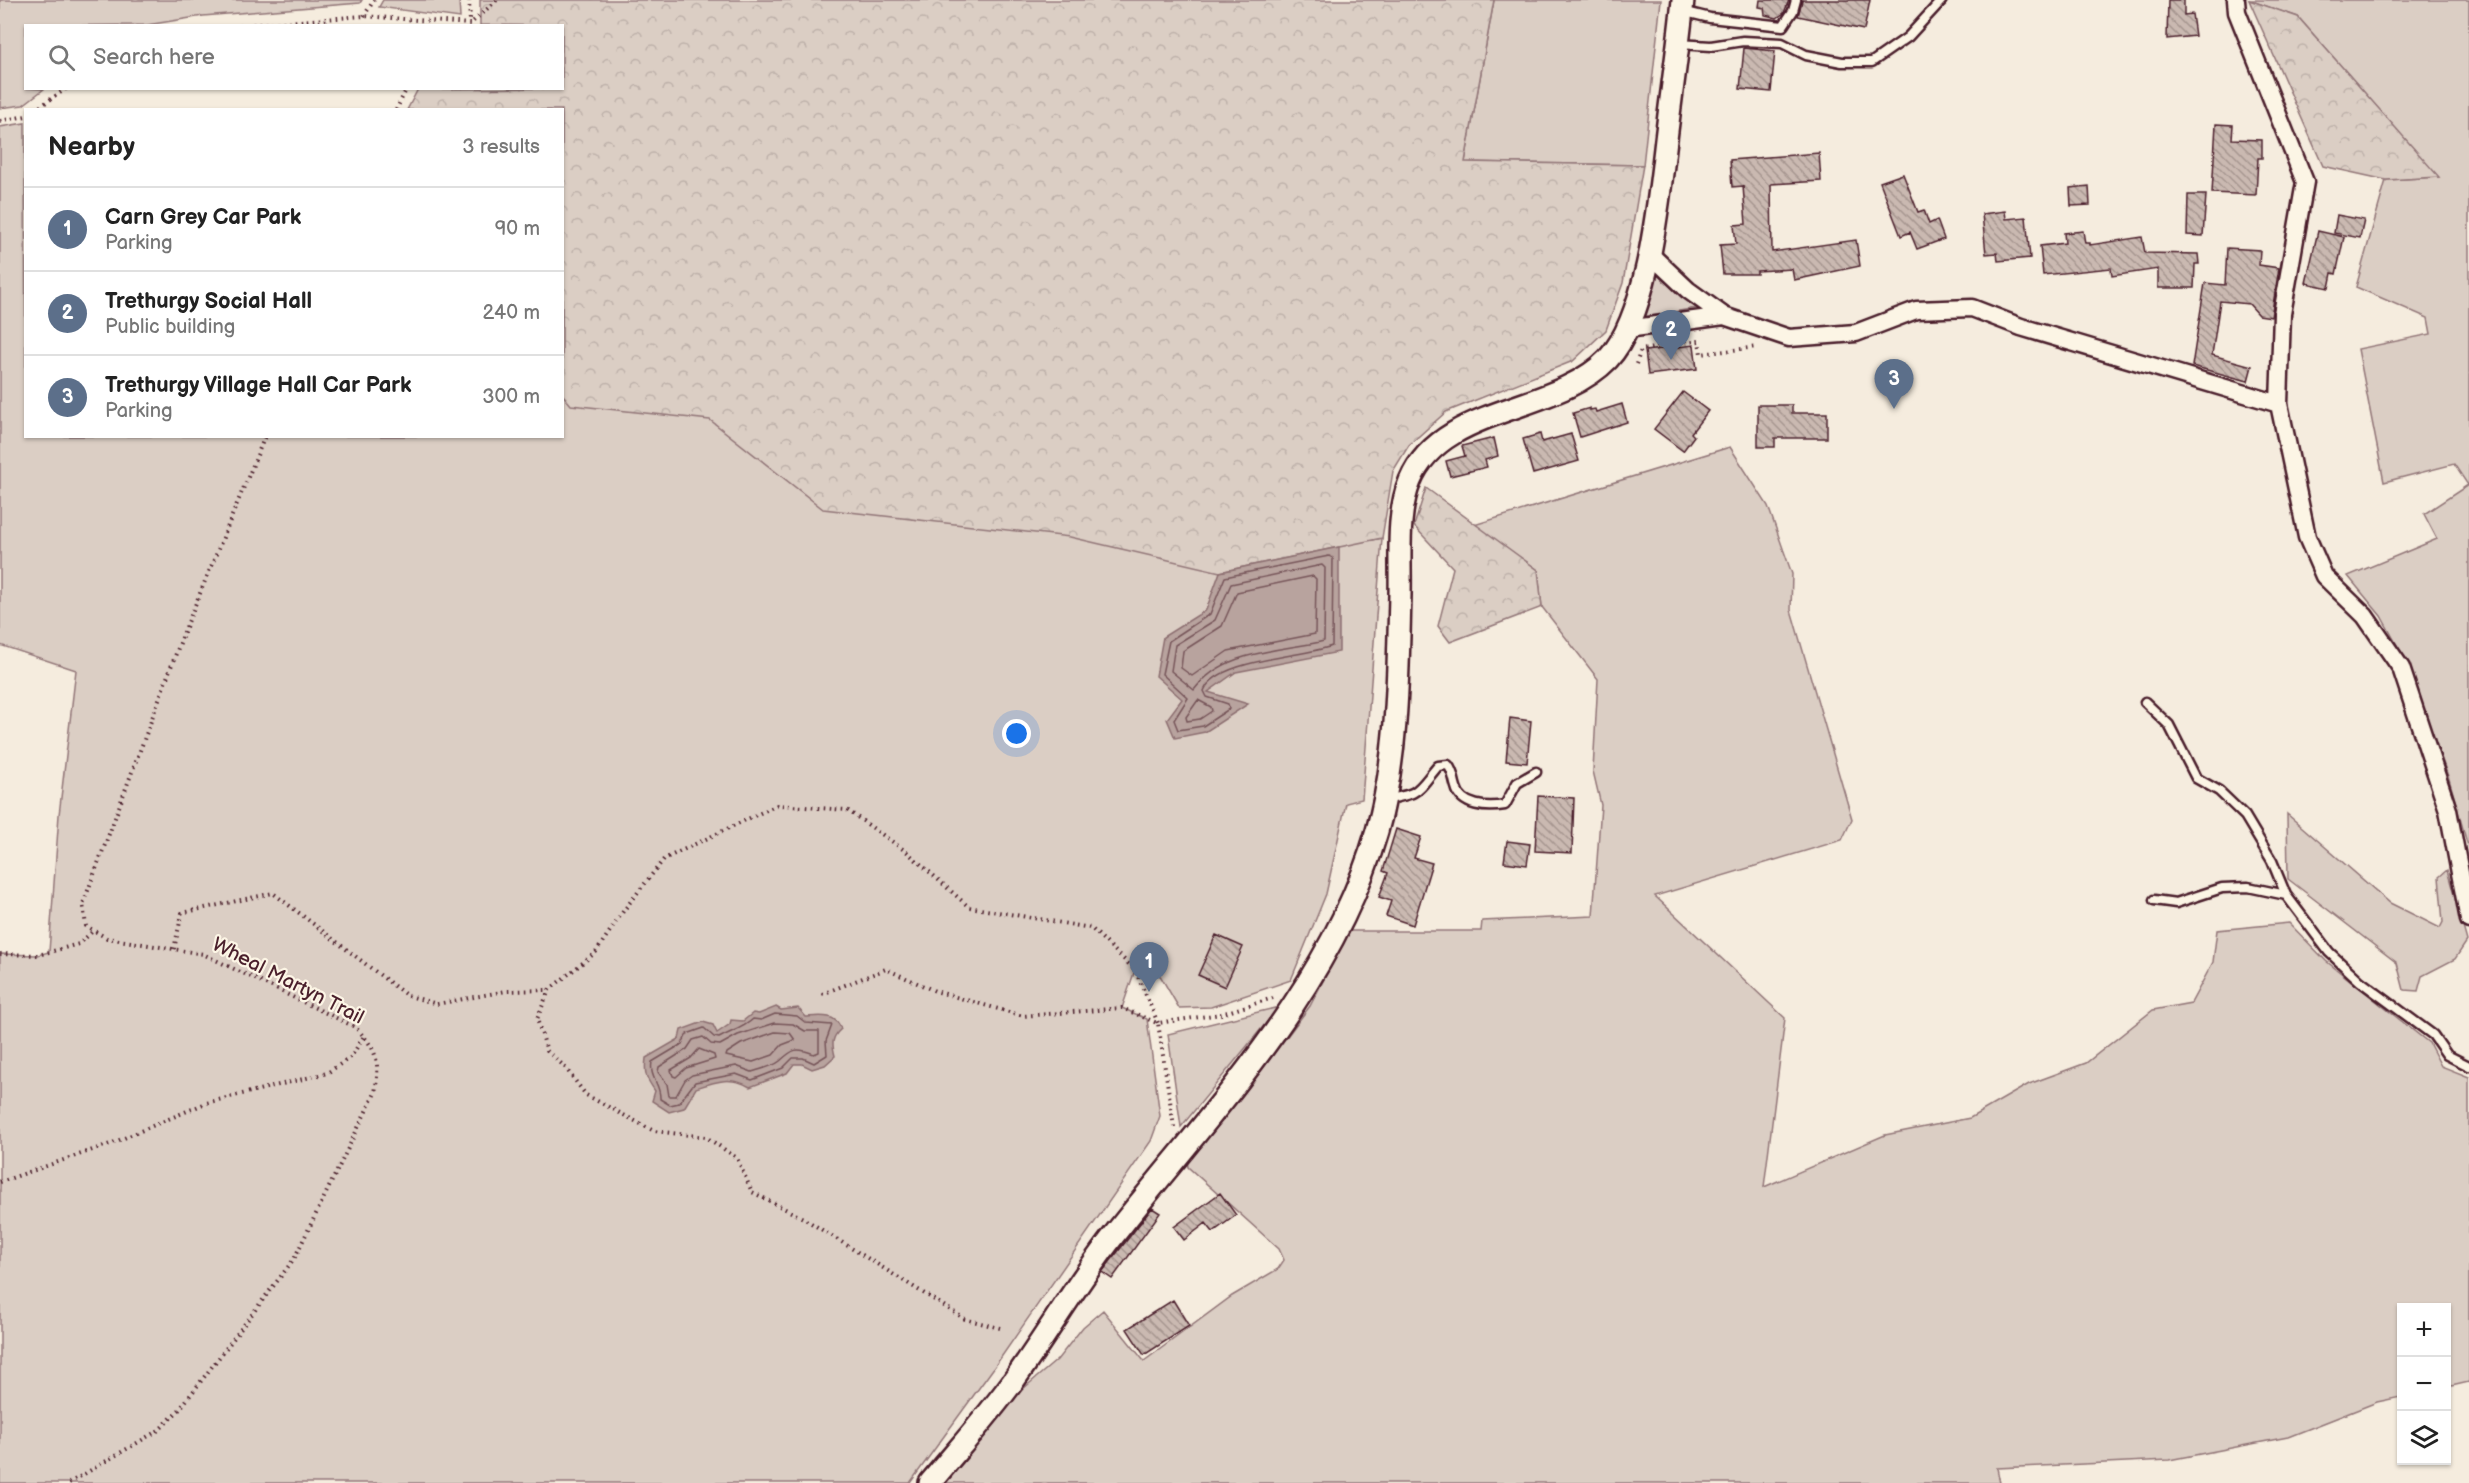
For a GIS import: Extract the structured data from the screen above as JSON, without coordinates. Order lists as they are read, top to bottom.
{
  "streets": {
    "path": ["Wheal Martyn Trail"]
  },
  "page": {
    "search": "Search here",
    "heading": ["Nearby", "3 results"],
    "list": [
      {
        "mark": "1",
        "name": "Carn Grey Car Park",
        "note": "Parking",
        "value": "90 m"
      },
      {
        "mark": "2",
        "name": "Trethurgy Social Hall",
        "note": "Public building",
        "value": "240 m"
      },
      {
        "mark": "3",
        "name": "Trethurgy Village Hall Car Park",
        "note": "Parking",
        "value": "300 m"
      }
    ],
    "pins": ["2", "3", "1"],
    "map_buttons": ["+", "−"]
  }
}
